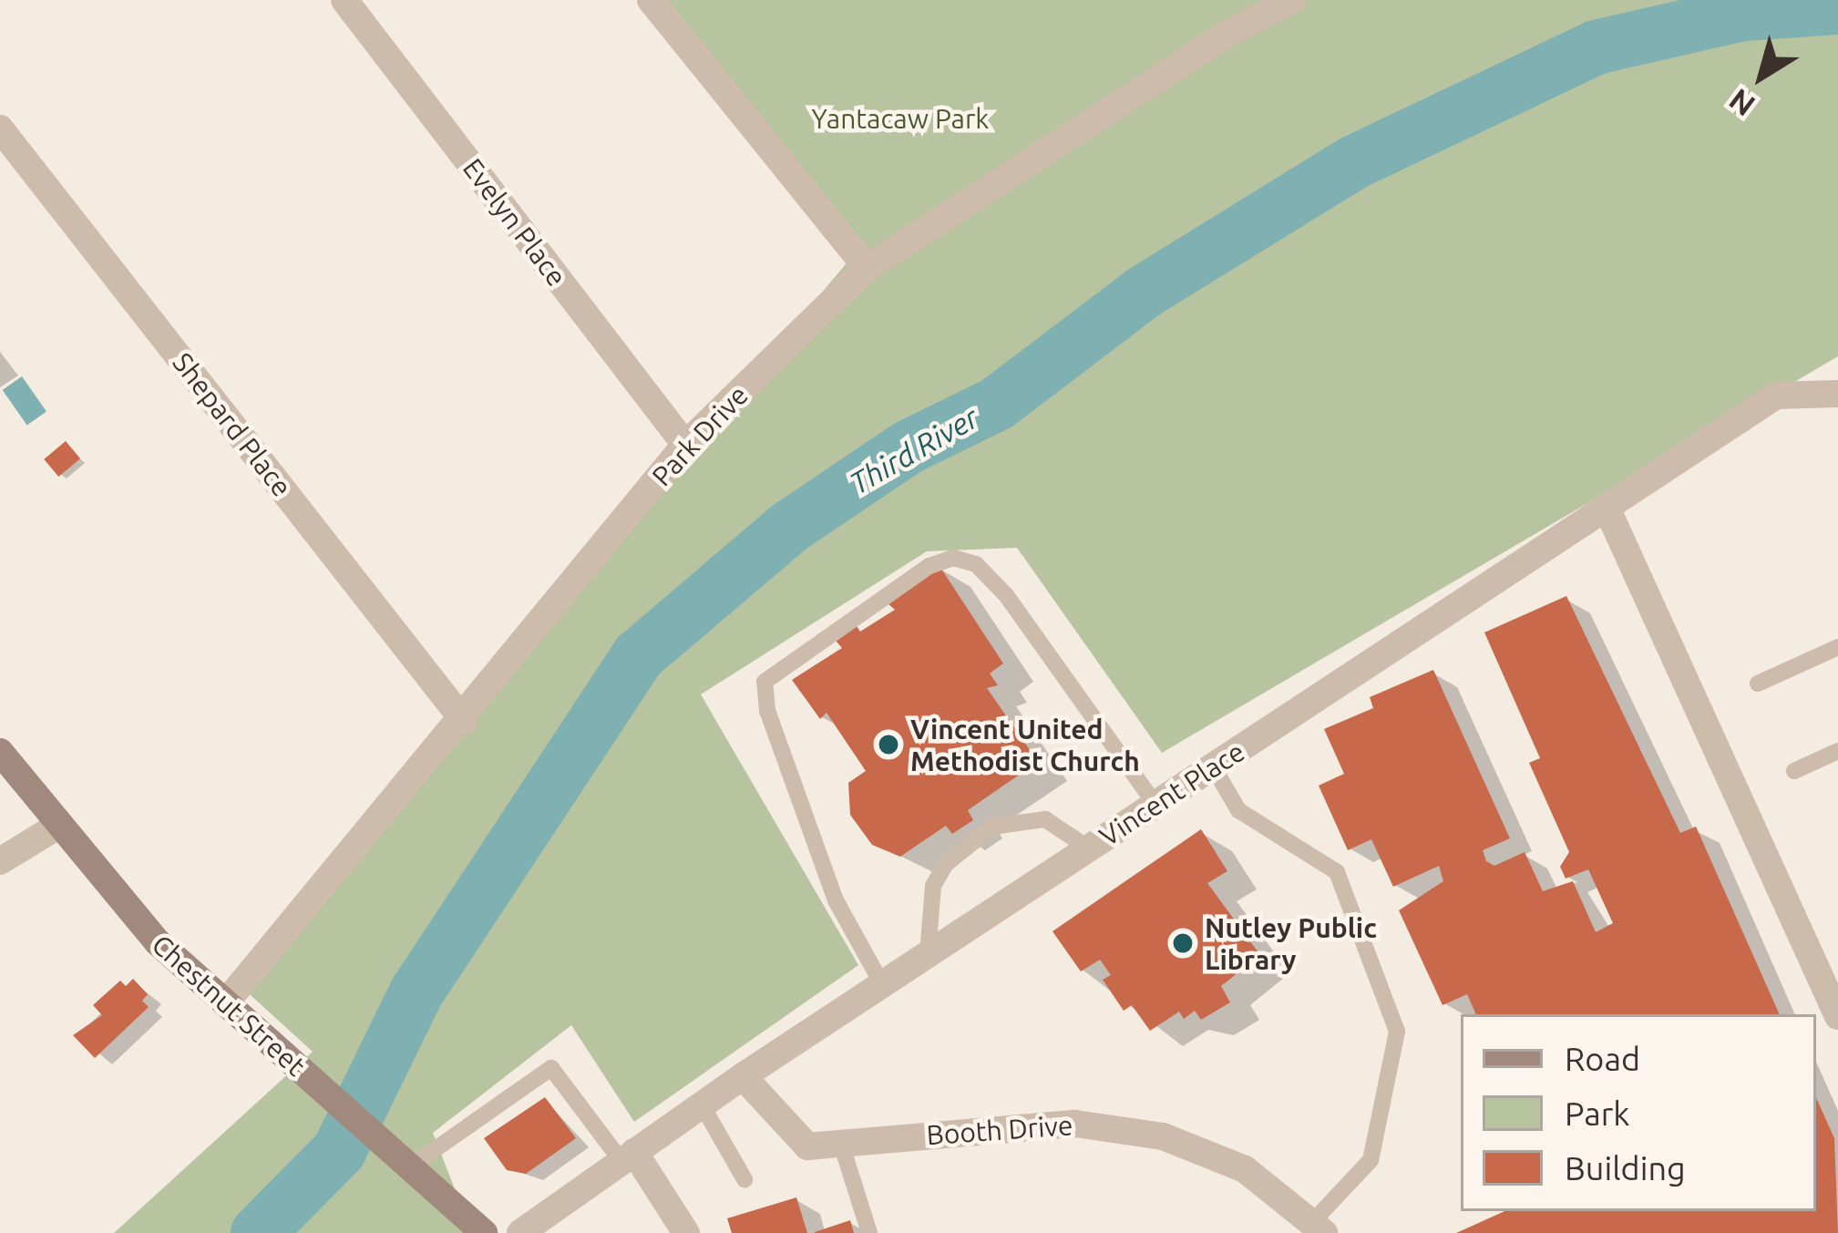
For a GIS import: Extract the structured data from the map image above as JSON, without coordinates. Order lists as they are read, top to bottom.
{
  "streets": {
    "street": [
      "Evelyn Place",
      "Shepard Place",
      "Park Drive",
      "Vincent Place",
      "Chestnut Street",
      "Booth Drive"
    ]
  },
  "crossings": [
    ["Evelyn Place", "Park Drive"],
    ["Shepard Place", "Park Drive"],
    ["Park Drive", "Chestnut Street"],
    ["Vincent Place", "Booth Drive"]
  ],
  "water": ["Third River"],
  "parks": ["Yantacaw Park"],
  "places": ["Vincent United Methodist Church", "Nutley Public Library"],
  "legend": ["Road", "Park", "Building"],
  "north": "bottom left"
}
